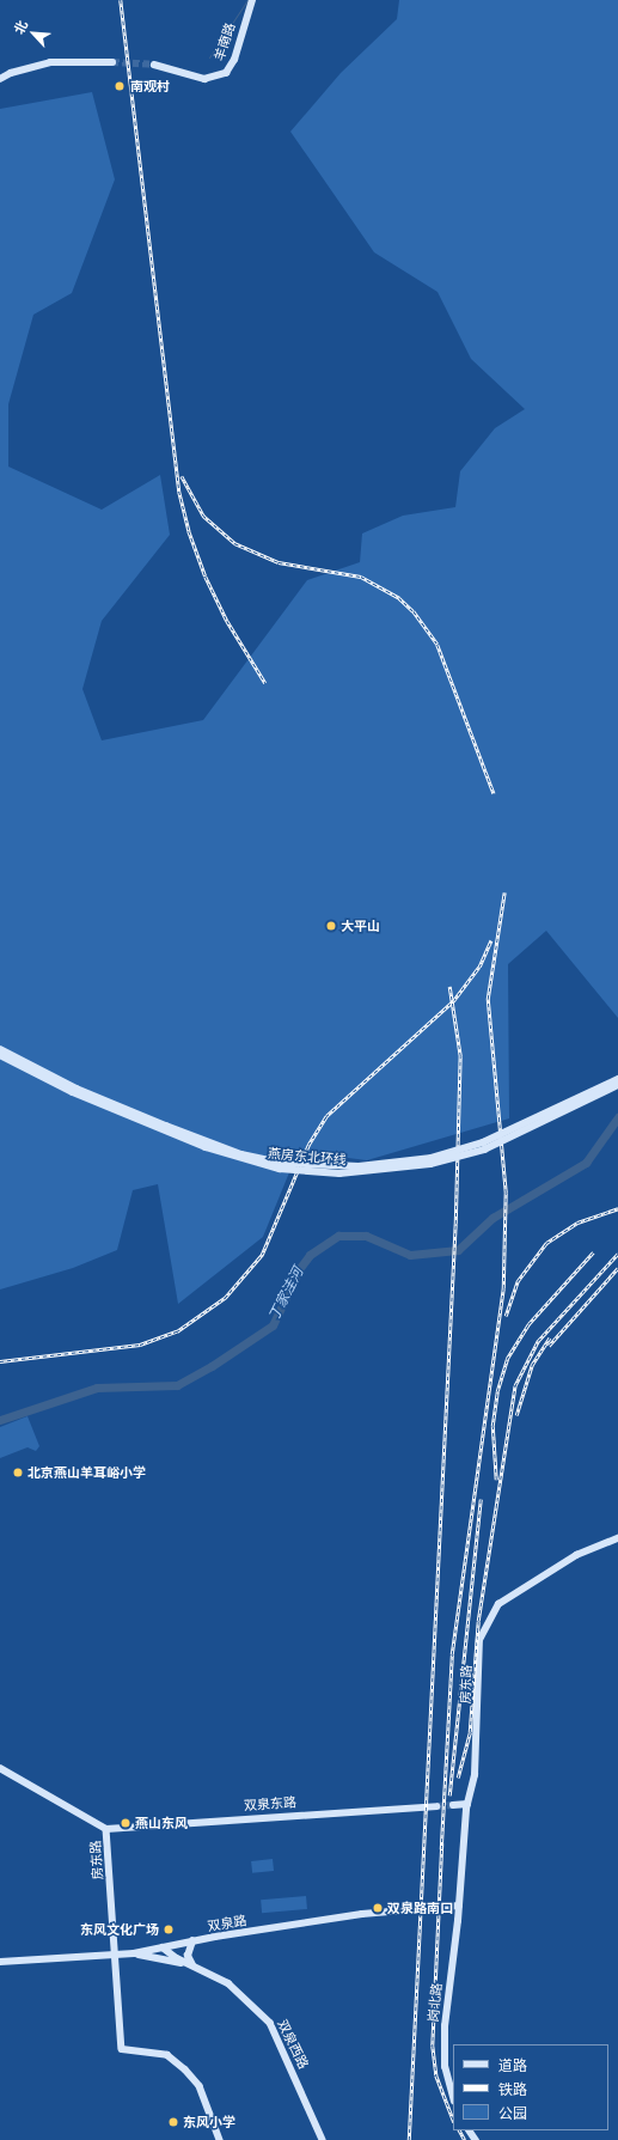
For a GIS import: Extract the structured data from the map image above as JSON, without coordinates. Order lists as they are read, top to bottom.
{
  "streets": {
    "main road": [
      "羊南路",
      "燕房东北环线",
      "房东路",
      "双泉东路",
      "双泉路",
      "岗北路",
      "双泉西路"
    ]
  },
  "crossings": [
    ["房东路", "双泉东路"],
    ["房东路", "双泉路"],
    ["房东路", "岗北路"],
    ["双泉路", "岗北路"],
    ["双泉路", "双泉西路"]
  ],
  "water": ["丁家洼河"],
  "places": [
    "南观村",
    "大平山",
    "北京燕山羊耳峪小学",
    "燕山东风",
    "双泉路南口",
    "东风文化广场",
    "东风小学"
  ],
  "legend": ["道路", "铁路", "公园"],
  "north": "top left"
}
